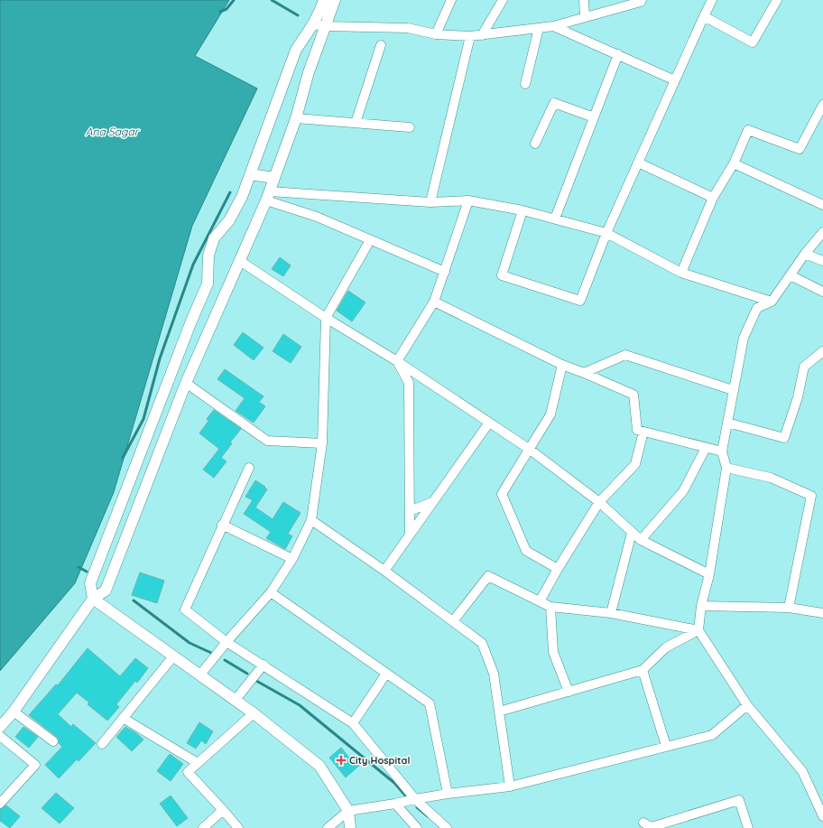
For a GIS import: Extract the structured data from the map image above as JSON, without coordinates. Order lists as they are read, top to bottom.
{
  "water": ["Ana Sagar"],
  "places": {
    "health": ["City Hospital"]
  }
}
